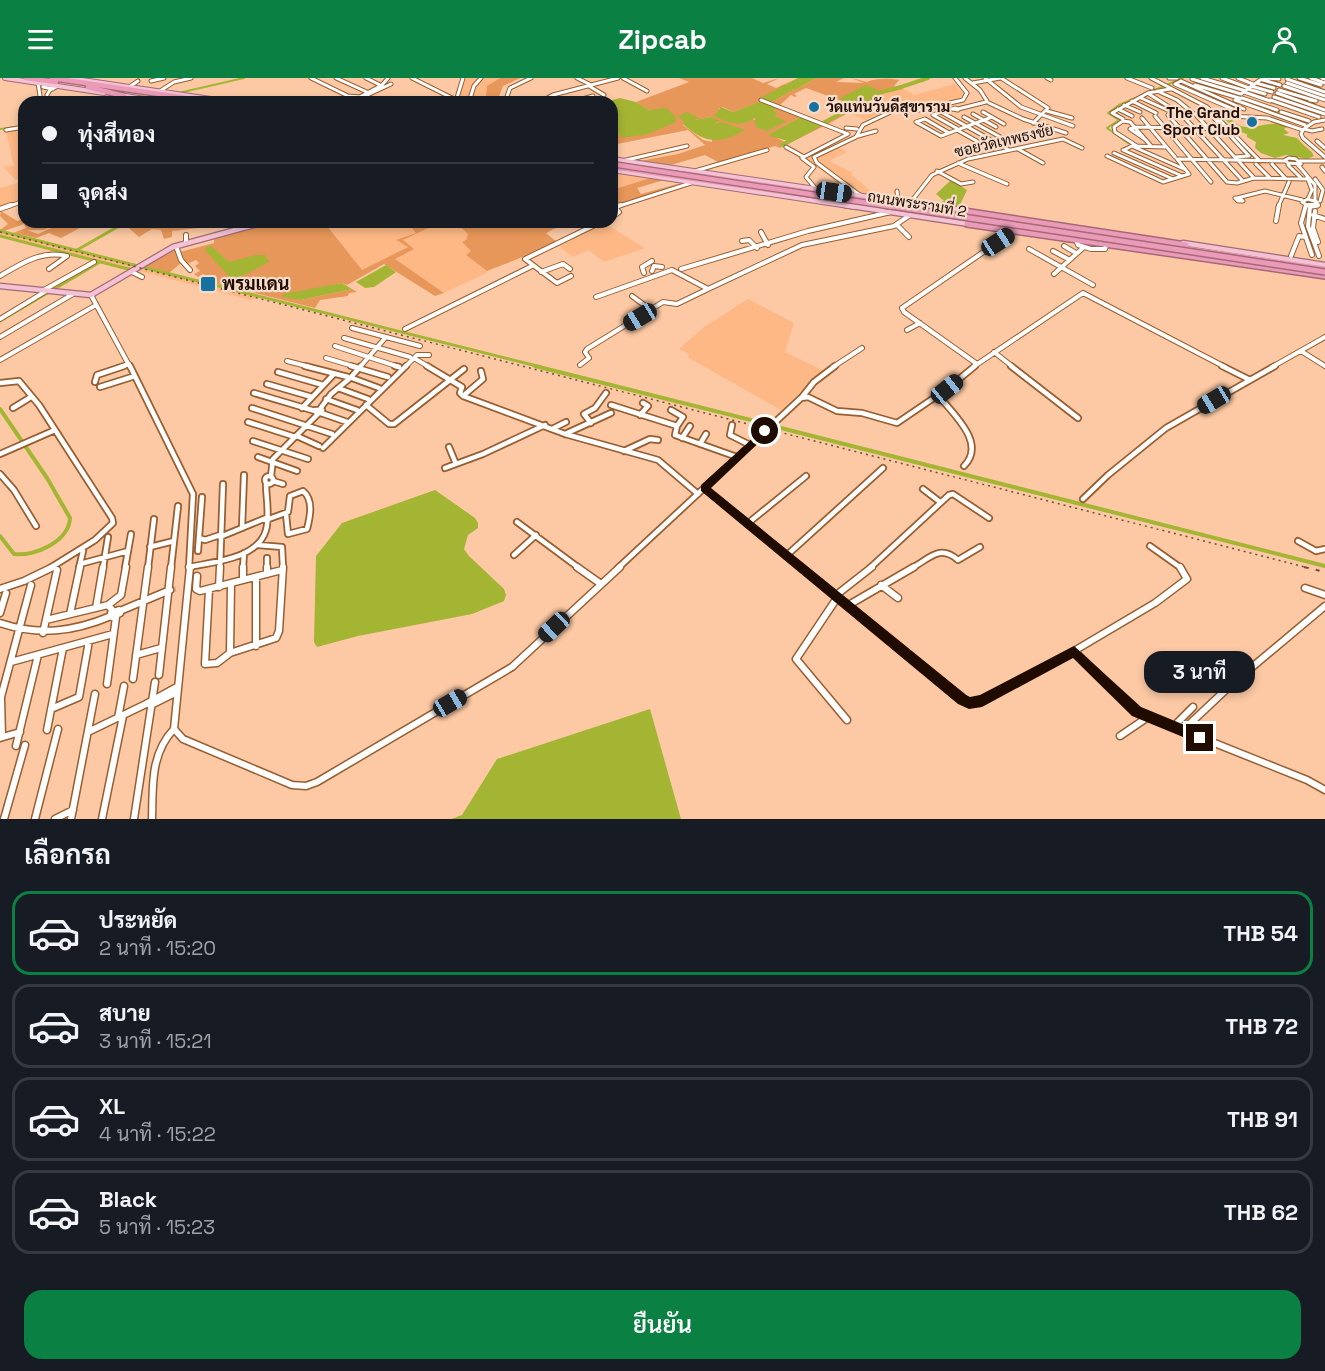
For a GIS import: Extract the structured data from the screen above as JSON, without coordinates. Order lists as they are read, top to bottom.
{
  "streets": {
    "highway": ["ถนนพระรามที่ 2"],
    "street": ["ซอยวัดเทพธงชัย"]
  },
  "crossings": [
    ["ซอยวัดเทพธงชัย", "ถนนพระรามที่ 2"]
  ],
  "places": {
    "other": ["วัดแท่นวันดีสุขาราม", "The Grand Sport Club"],
    "transit": ["พรมแดน"]
  },
  "page": {
    "header": "Zipcab",
    "banner": ["ทุ่งสีทอง", "จุดส่ง"],
    "bubble": "3 นาที",
    "heading": "เลือกรถ",
    "list": [
      {
        "name": "ประหยัด",
        "note": "2 นาที · 15:20",
        "value": "THB 54"
      },
      {
        "name": "สบาย",
        "note": "3 นาที · 15:21",
        "value": "THB 72"
      },
      {
        "name": "XL",
        "note": "4 นาที · 15:22",
        "value": "THB 91"
      },
      {
        "name": "Black",
        "note": "5 นาที · 15:23",
        "value": "THB 62"
      }
    ],
    "buttons": "ยืนยัน"
  }
}
